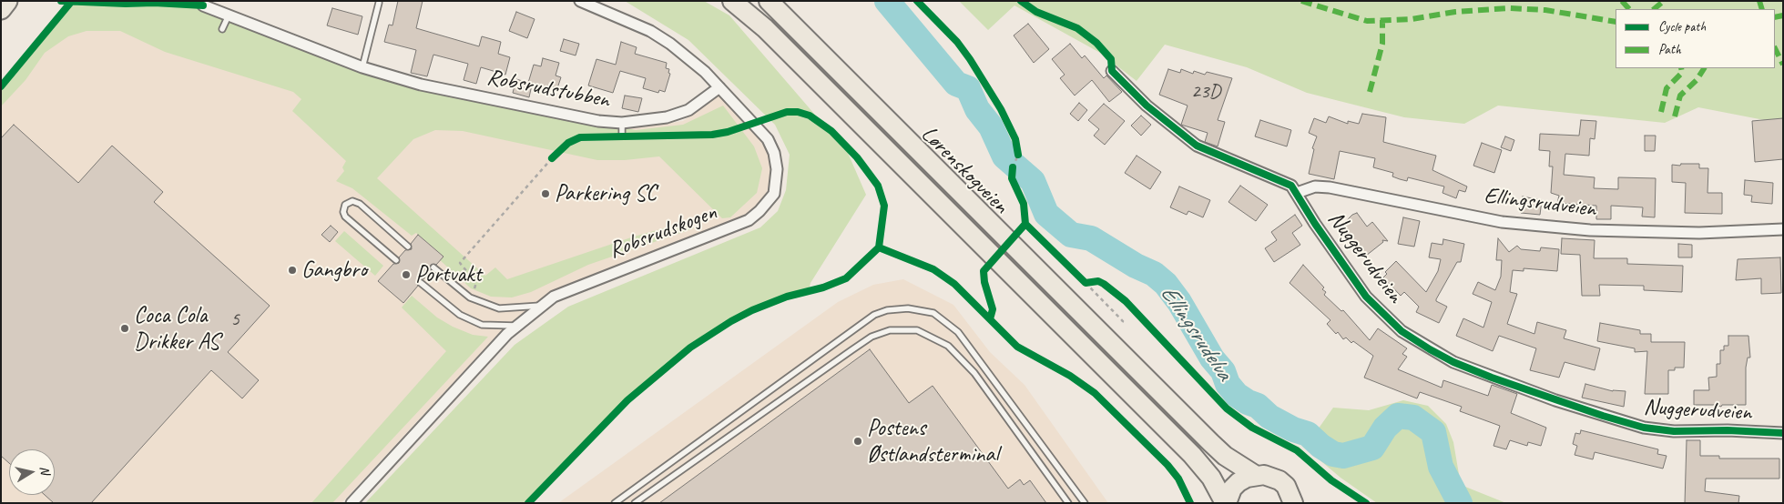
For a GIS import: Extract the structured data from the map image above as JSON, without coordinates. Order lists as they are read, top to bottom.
{
  "streets": {
    "highway": ["Lørenskogveien"],
    "street": [
      "Robsrudstubben",
      "Ellingsrudveien",
      "Robsrudskogen",
      "Nuggerudveien"
    ]
  },
  "crossings": [
    ["Robsrudstubben", "Robsrudskogen"],
    ["Ellingsrudveien", "Nuggerudveien"]
  ],
  "water": ["Ellingsrudelva"],
  "places": [
    "Parkering SC",
    "Gangbro",
    "Portvakt",
    "Coca Cola Drikker AS",
    "Postens Østlandsterminal"
  ],
  "house_numbers": ["23D", "5"],
  "legend": ["Cycle path", "Path"],
  "north": "right"
}
